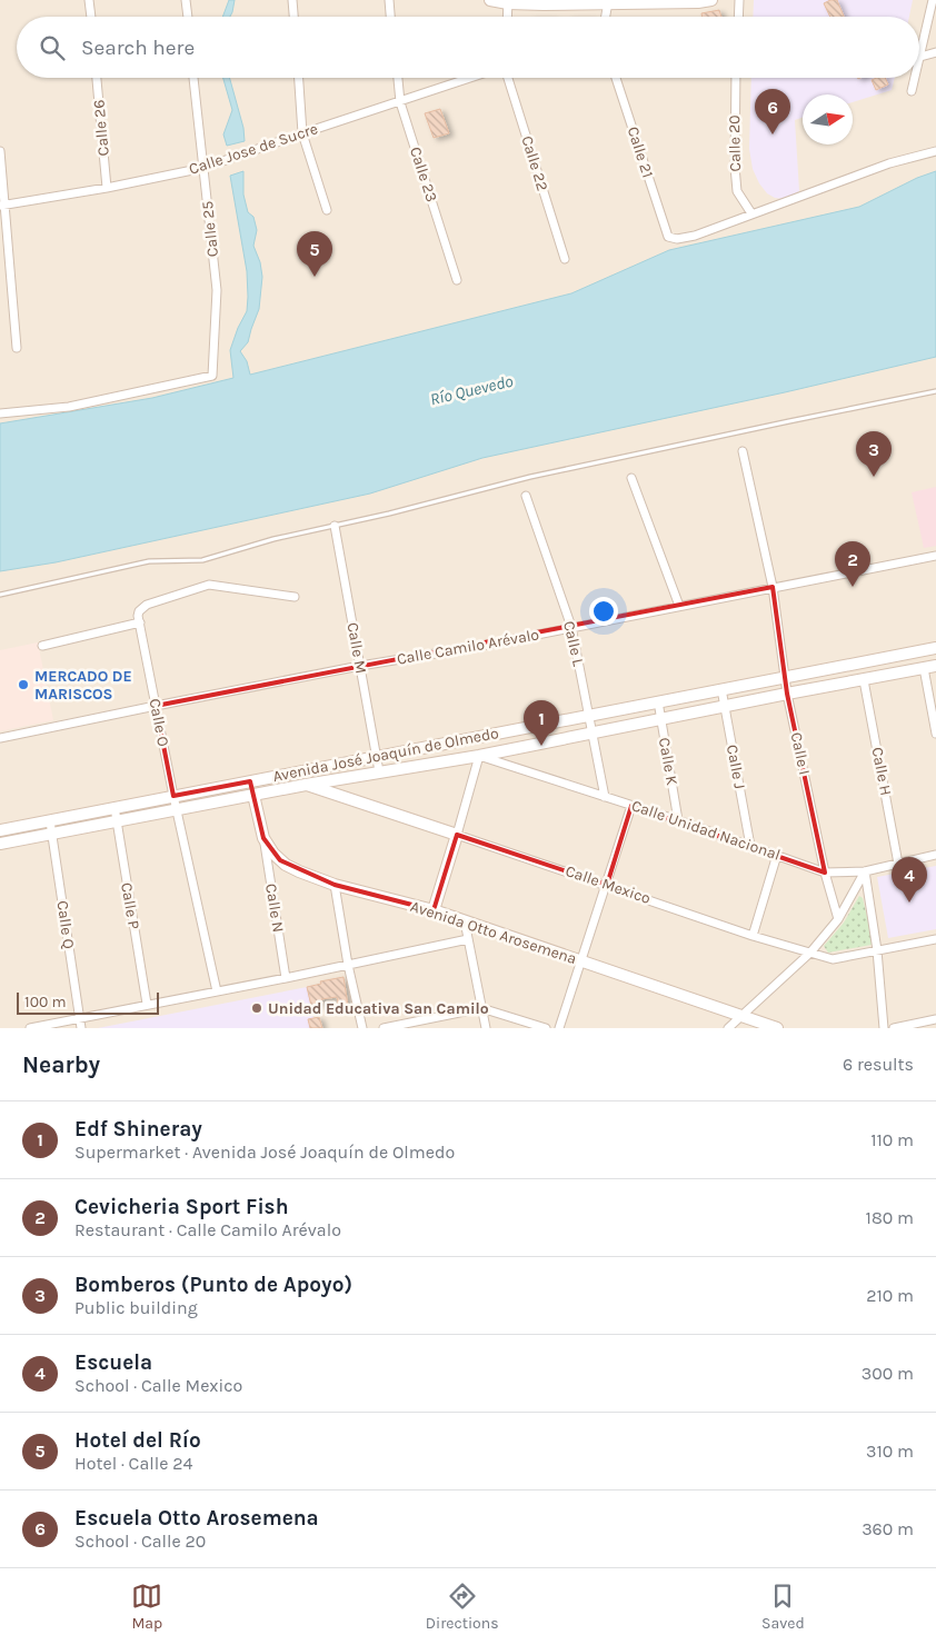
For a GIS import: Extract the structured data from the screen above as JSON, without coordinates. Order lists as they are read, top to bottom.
{
  "streets": {
    "main road": ["Avenida José Joaquín de Olmedo", "Calle Mexico", "Avenida Otto Arosemena"],
    "street": [
      "Calle 26",
      "Calle 20",
      "Calle Jose de Sucre",
      "Calle 21",
      "Calle 22",
      "Calle 23",
      "Calle 25",
      "Calle L",
      "Calle Camilo Arévalo",
      "Calle M",
      "Calle O",
      "Calle I",
      "Calle K",
      "Calle J",
      "Calle H",
      "Calle Unidad Nacional",
      "Calle P",
      "Calle N",
      "Calle Q"
    ]
  },
  "crossings": [
    ["Calle 26", "Calle Jose de Sucre"],
    ["Calle 20", "Calle 21"],
    ["Calle Jose de Sucre", "Calle 23"],
    ["Calle Jose de Sucre", "Calle 25"],
    ["Calle L", "Calle Camilo Arévalo"],
    ["Calle L", "Avenida José Joaquín de Olmedo"],
    ["Calle L", "Calle Unidad Nacional"],
    ["Calle Camilo Arévalo", "Calle M"],
    ["Calle Camilo Arévalo", "Calle O"],
    ["Calle Camilo Arévalo", "Calle I"],
    ["Calle M", "Avenida José Joaquín de Olmedo"],
    ["Calle O", "Avenida José Joaquín de Olmedo"],
    ["Calle I", "Avenida José Joaquín de Olmedo"],
    ["Calle I", "Calle Unidad Nacional"],
    ["Avenida José Joaquín de Olmedo", "Calle K"],
    ["Avenida José Joaquín de Olmedo", "Calle J"],
    ["Avenida José Joaquín de Olmedo", "Calle H"],
    ["Avenida José Joaquín de Olmedo", "Calle Unidad Nacional"],
    ["Avenida José Joaquín de Olmedo", "Calle Mexico"],
    ["Avenida José Joaquín de Olmedo", "Calle P"],
    ["Avenida José Joaquín de Olmedo", "Calle Q"],
    ["Avenida José Joaquín de Olmedo", "Avenida Otto Arosemena"],
    ["Calle K", "Calle Unidad Nacional"],
    ["Calle J", "Calle Unidad Nacional"],
    ["Calle H", "Calle Unidad Nacional"],
    ["Calle N", "Avenida Otto Arosemena"]
  ],
  "water": ["Río Quevedo"],
  "places": ["MERCADO DE MARISCOS", "Unidad Educativa San Camilo"],
  "scale_bar": "100 m",
  "north": "right",
  "page": {
    "search": "Search here",
    "pins": [
      "6",
      "5",
      "3",
      "2",
      "1",
      "4"
    ],
    "scale": "100 m",
    "heading": ["Nearby", "6 results"],
    "list": [
      {
        "mark": "1",
        "name": "Edf Shineray",
        "note": "Supermarket · Avenida José Joaquín de Olmedo",
        "value": "110 m"
      },
      {
        "mark": "2",
        "name": "Cevicheria Sport Fish",
        "note": "Restaurant · Calle Camilo Arévalo",
        "value": "180 m"
      },
      {
        "mark": "3",
        "name": "Bomberos (Punto de Apoyo)",
        "note": "Public building",
        "value": "210 m"
      },
      {
        "mark": "4",
        "name": "Escuela",
        "note": "School · Calle Mexico",
        "value": "300 m"
      },
      {
        "mark": "5",
        "name": "Hotel del Río",
        "note": "Hotel · Calle 24",
        "value": "310 m"
      },
      {
        "mark": "6",
        "name": "Escuela Otto Arosemena",
        "note": "School · Calle 20",
        "value": "360 m"
      }
    ],
    "nav": ["Map", "Directions", "Saved"]
  }
}
